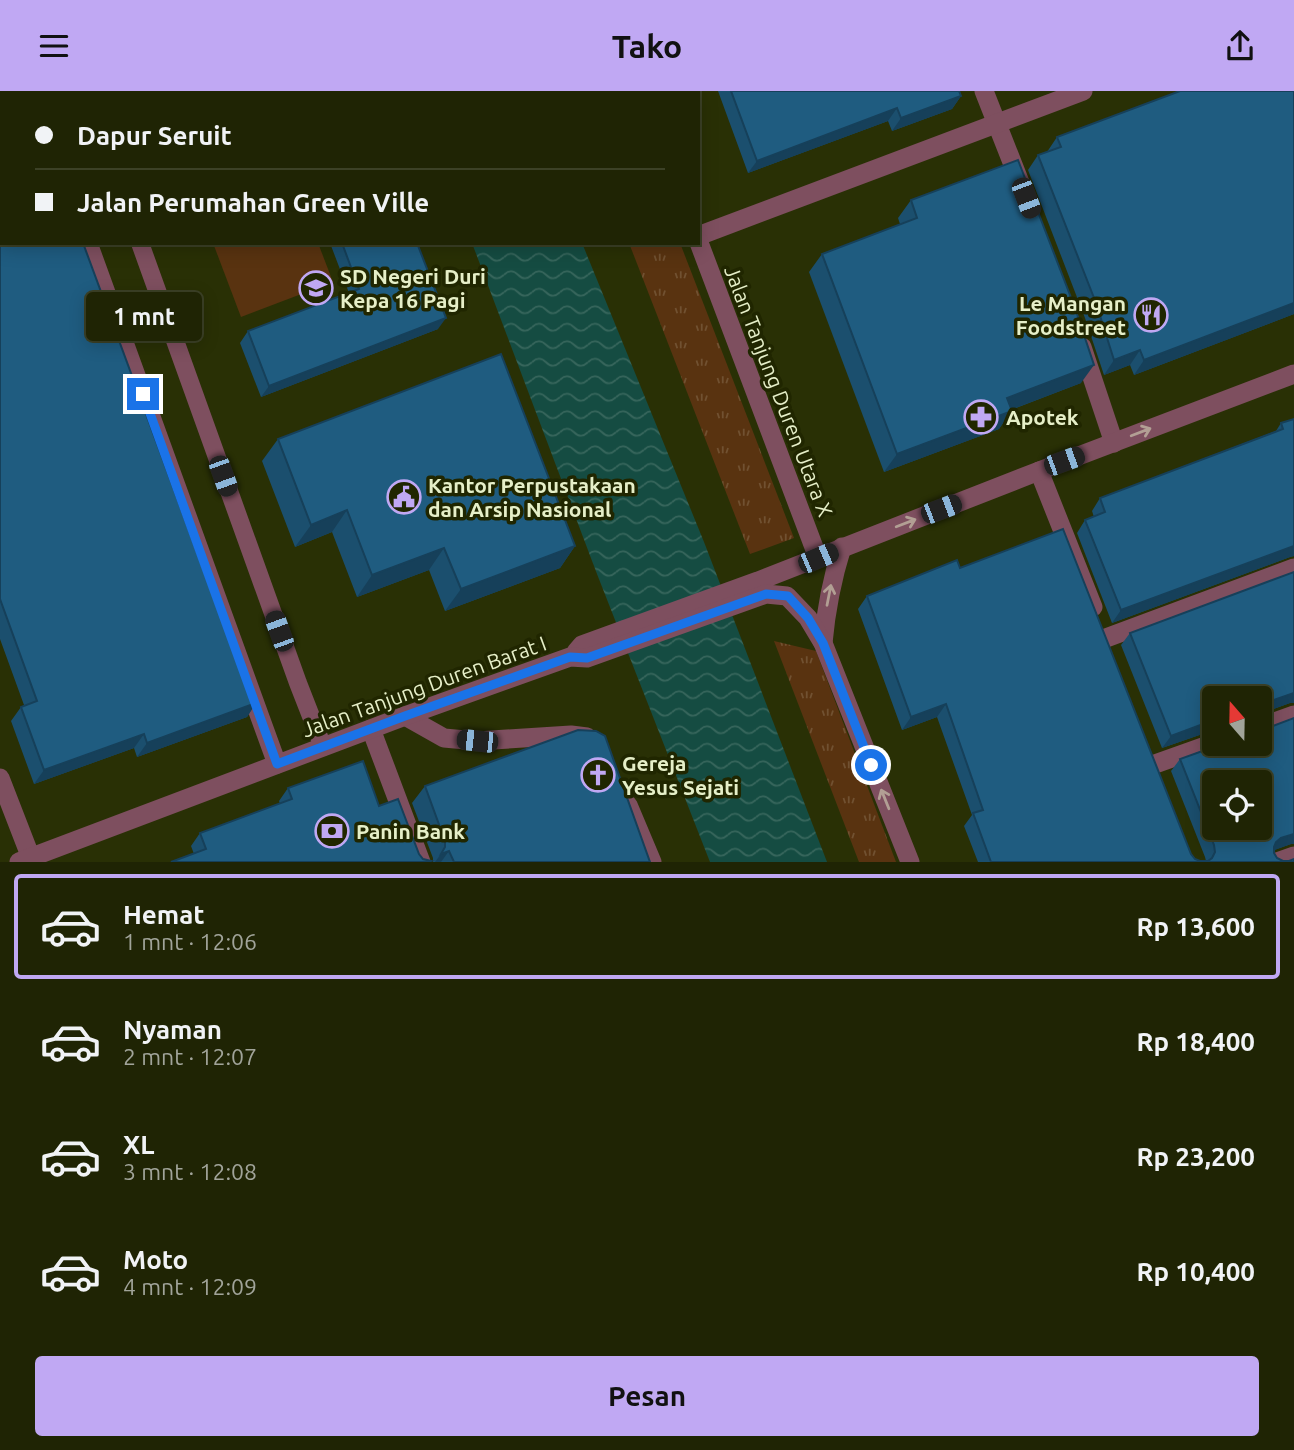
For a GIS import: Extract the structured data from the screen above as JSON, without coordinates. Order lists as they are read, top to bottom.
{
  "streets": {
    "street": ["Jalan Tanjung Duren Utara X", "Jalan Tanjung Duren Barat I"]
  },
  "crossings": [
    ["Jalan Tanjung Duren Utara X", "Jalan Tanjung Duren Barat I"]
  ],
  "places": {
    "school or university": ["SD Negeri Duri Kepa 16 Pagi"],
    "restaurant": ["Le Mangan Foodstreet"],
    "pharmacy": ["Apotek"],
    "public building": ["Kantor Perpustakaan dan Arsip Nasional"],
    "church": ["Gereja Yesus Sejati"],
    "bank": ["Panin Bank"]
  },
  "north": "top",
  "page": {
    "header": "Tako",
    "banner": ["Dapur Seruit", "Jalan Perumahan Green Ville"],
    "bubble": "1 mnt",
    "list": [
      {
        "name": "Hemat",
        "note": "1 mnt · 12:06",
        "value": "Rp 13,600"
      },
      {
        "name": "Nyaman",
        "note": "2 mnt · 12:07",
        "value": "Rp 18,400"
      },
      {
        "name": "XL",
        "note": "3 mnt · 12:08",
        "value": "Rp 23,200"
      },
      {
        "name": "Moto",
        "note": "4 mnt · 12:09",
        "value": "Rp 10,400"
      }
    ],
    "buttons": "Pesan"
  }
}
